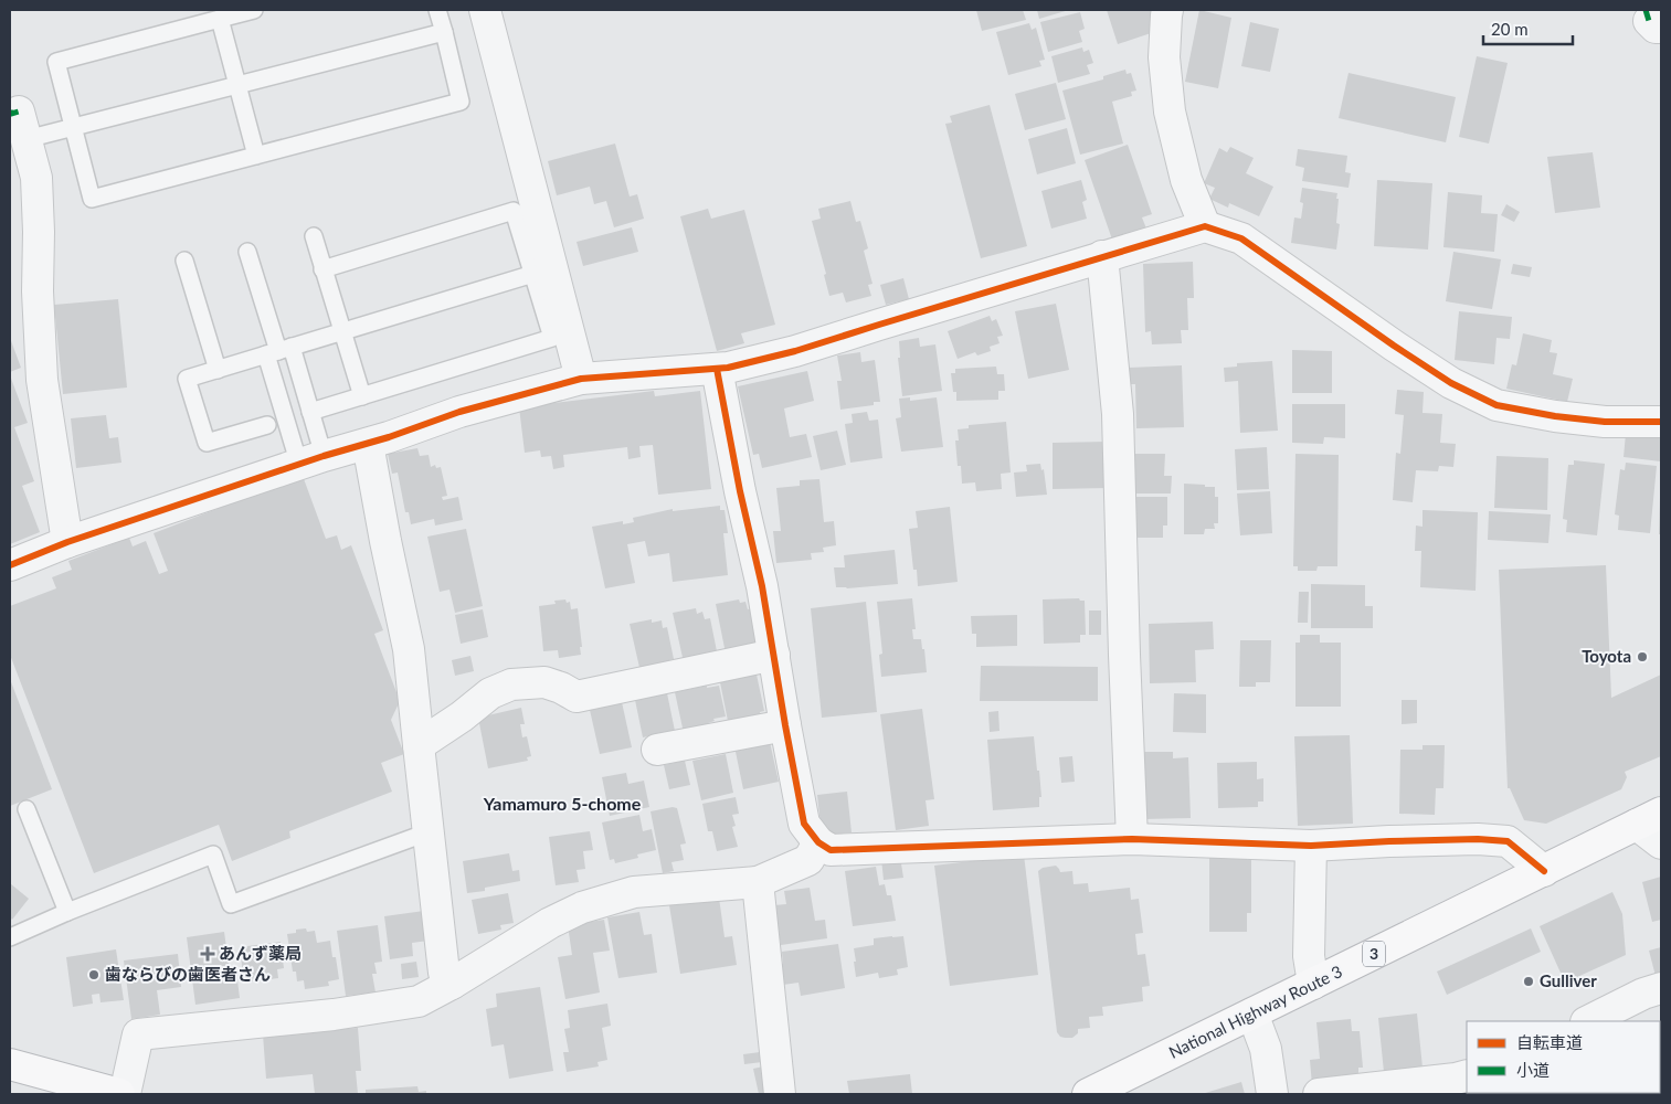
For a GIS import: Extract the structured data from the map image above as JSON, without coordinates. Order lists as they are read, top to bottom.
{
  "streets": {
    "highway": ["3", "National Highway Route 3"]
  },
  "districts": ["Yamamuro 5-chome"],
  "places": {
    "other": ["Toyota", "歯ならびの歯医者さん", "Gulliver"],
    "health": ["あんず薬局"]
  },
  "legend": ["自転車道", "小道"],
  "scale_bar": "20 m"
}
